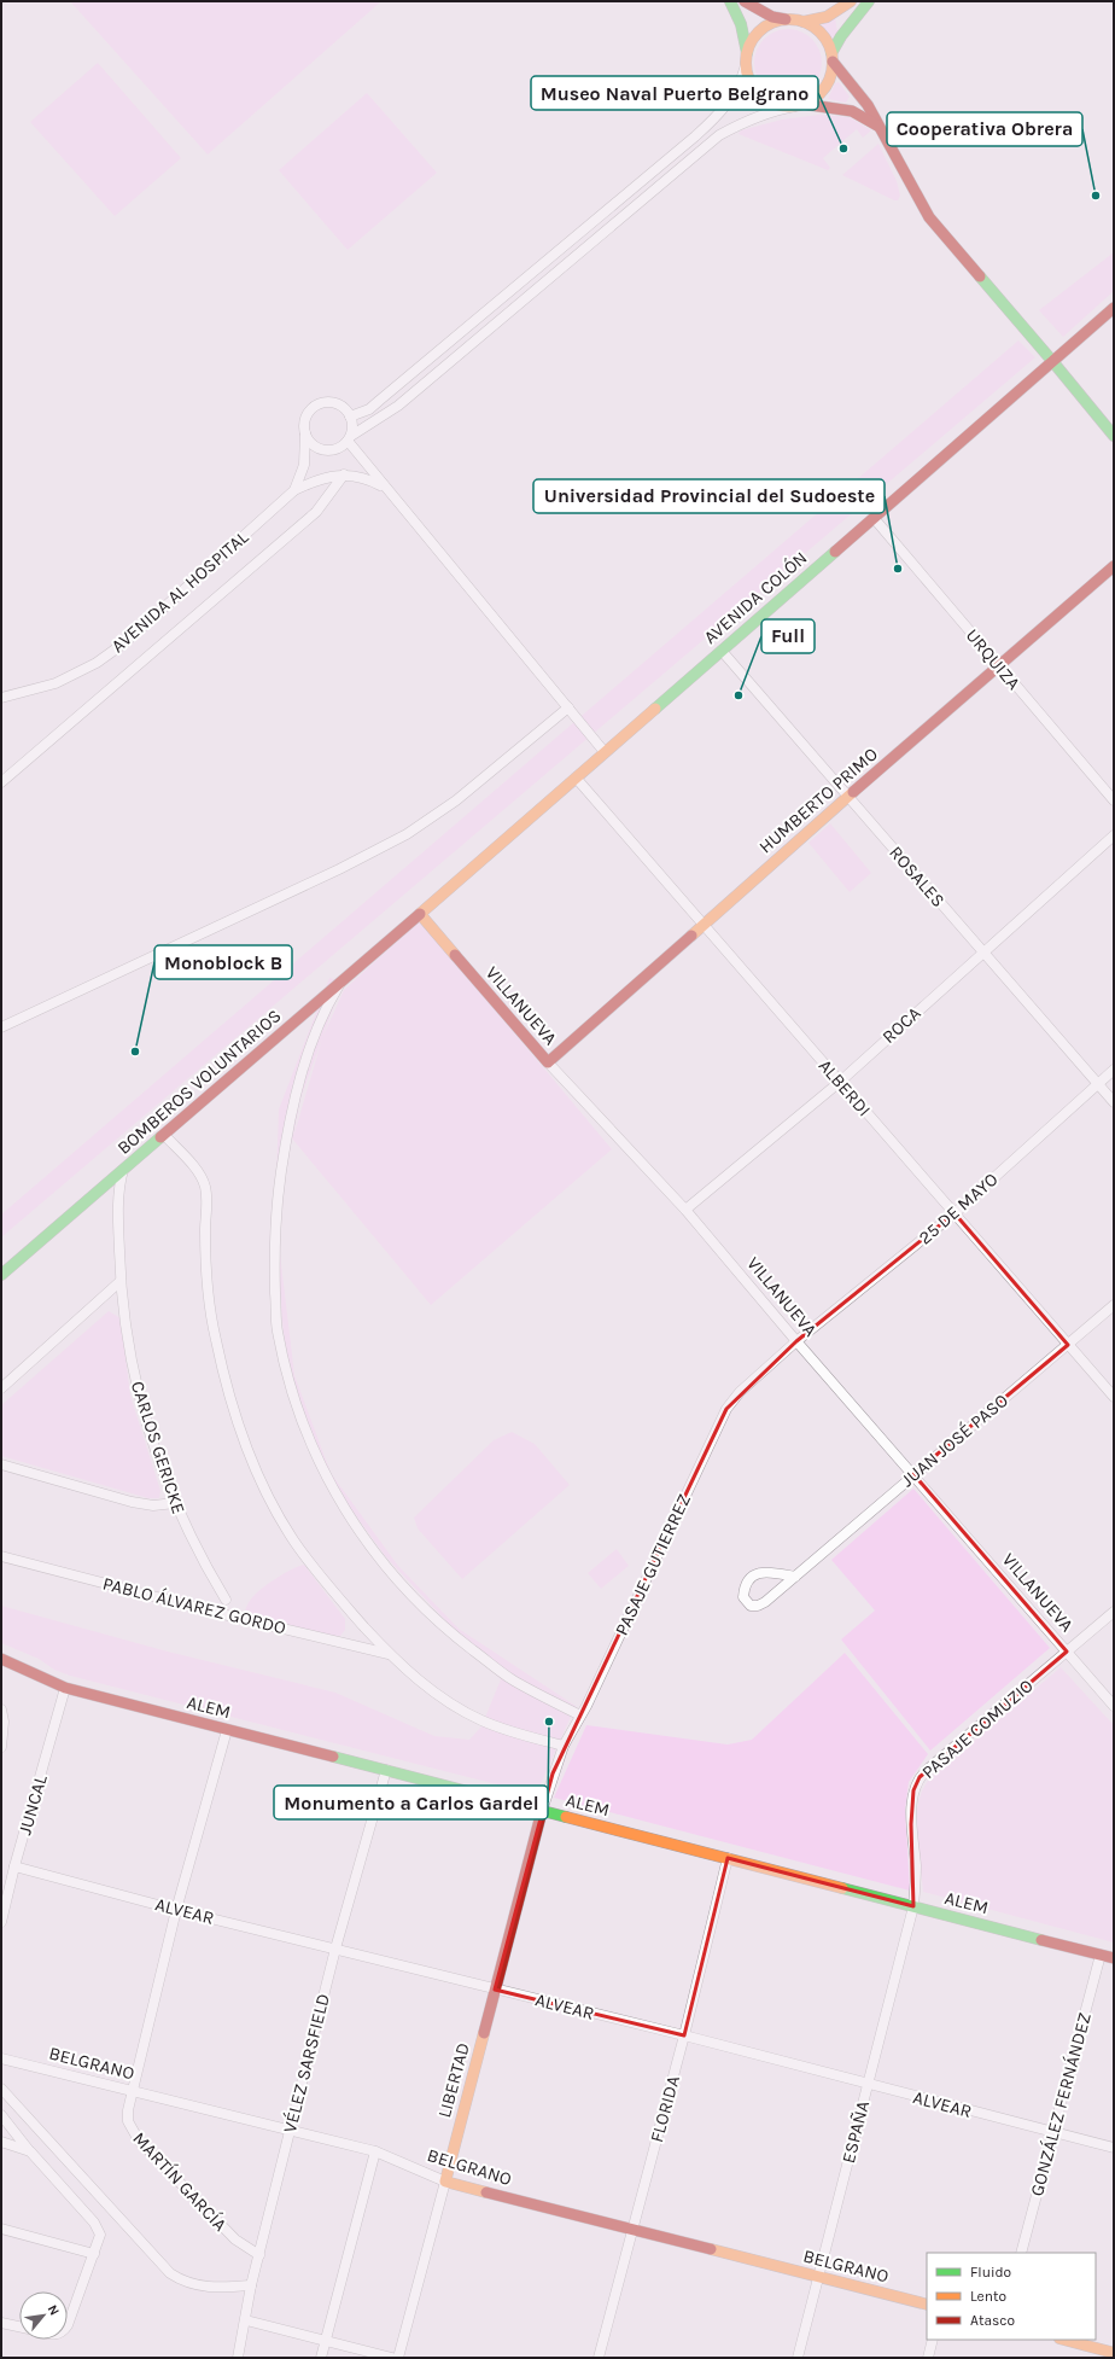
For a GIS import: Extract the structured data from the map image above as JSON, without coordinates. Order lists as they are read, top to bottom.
{
  "streets": {
    "main road": [
      "AVENIDA COLÓN",
      "HUMBERTO PRIMO",
      "VILLANUEVA",
      "BOMBEROS VOLUNTARIOS",
      "ALEM",
      "BELGRANO",
      "LIBERTAD"
    ],
    "street": [
      "AVENIDA AL HOSPITAL",
      "URQUIZA",
      "ROSALES",
      "ROCA",
      "ALBERDI",
      "25 DE MAYO",
      "JUAN JOSÉ PASO",
      "CARLOS GERICKE",
      "PASAJE GUTIERREZ",
      "PABLO ÁLVAREZ GORDO",
      "PASAJE COMUZIO",
      "JUNCAL",
      "ALVEAR",
      "VÉLEZ SARSFIELD",
      "GONZÁLEZ FERNÁNDEZ",
      "FLORIDA",
      "ESPAÑA",
      "MARTÍN GARCÍA"
    ]
  },
  "crossings": [
    ["AVENIDA COLÓN", "URQUIZA"],
    ["AVENIDA COLÓN", "ROSALES"],
    ["AVENIDA COLÓN", "VILLANUEVA"],
    ["AVENIDA COLÓN", "BOMBEROS VOLUNTARIOS"],
    ["AVENIDA COLÓN", "ALBERDI"],
    ["URQUIZA", "HUMBERTO PRIMO"],
    ["HUMBERTO PRIMO", "ROSALES"],
    ["HUMBERTO PRIMO", "VILLANUEVA"],
    ["HUMBERTO PRIMO", "ALBERDI"],
    ["ROSALES", "ROCA"],
    ["ROSALES", "25 DE MAYO"],
    ["VILLANUEVA", "ROCA"],
    ["VILLANUEVA", "BOMBEROS VOLUNTARIOS"],
    ["VILLANUEVA", "25 DE MAYO"],
    ["VILLANUEVA", "JUAN JOSÉ PASO"],
    ["VILLANUEVA", "PASAJE GUTIERREZ"],
    ["VILLANUEVA", "PASAJE COMUZIO"],
    ["ROCA", "ALBERDI"],
    ["BOMBEROS VOLUNTARIOS", "CARLOS GERICKE"],
    ["ALBERDI", "25 DE MAYO"],
    ["ALBERDI", "JUAN JOSÉ PASO"],
    ["25 DE MAYO", "PASAJE GUTIERREZ"],
    ["PASAJE GUTIERREZ", "ALEM"],
    ["PASAJE GUTIERREZ", "LIBERTAD"],
    ["ALEM", "PASAJE COMUZIO"],
    ["ALEM", "JUNCAL"],
    ["ALEM", "VÉLEZ SARSFIELD"],
    ["ALEM", "LIBERTAD"],
    ["ALEM", "GONZÁLEZ FERNÁNDEZ"],
    ["ALEM", "FLORIDA"],
    ["ALEM", "ESPAÑA"],
    ["ALEM", "MARTÍN GARCÍA"],
    ["PASAJE COMUZIO", "ESPAÑA"],
    ["JUNCAL", "ALVEAR"],
    ["ALVEAR", "VÉLEZ SARSFIELD"],
    ["ALVEAR", "LIBERTAD"],
    ["ALVEAR", "GONZÁLEZ FERNÁNDEZ"],
    ["ALVEAR", "FLORIDA"],
    ["ALVEAR", "ESPAÑA"],
    ["ALVEAR", "MARTÍN GARCÍA"],
    ["BELGRANO", "VÉLEZ SARSFIELD"],
    ["BELGRANO", "LIBERTAD"],
    ["BELGRANO", "FLORIDA"],
    ["BELGRANO", "ESPAÑA"],
    ["BELGRANO", "MARTÍN GARCÍA"],
    ["VÉLEZ SARSFIELD", "MARTÍN GARCÍA"]
  ],
  "places": [
    "Museo Naval Puerto Belgrano",
    "Cooperativa Obrera",
    "Universidad Provincial del Sudoeste",
    "Full",
    "Monoblock B",
    "Monumento a Carlos Gardel"
  ],
  "legend": ["Fluido", "Lento", "Atasco"],
  "north": "top right"
}
